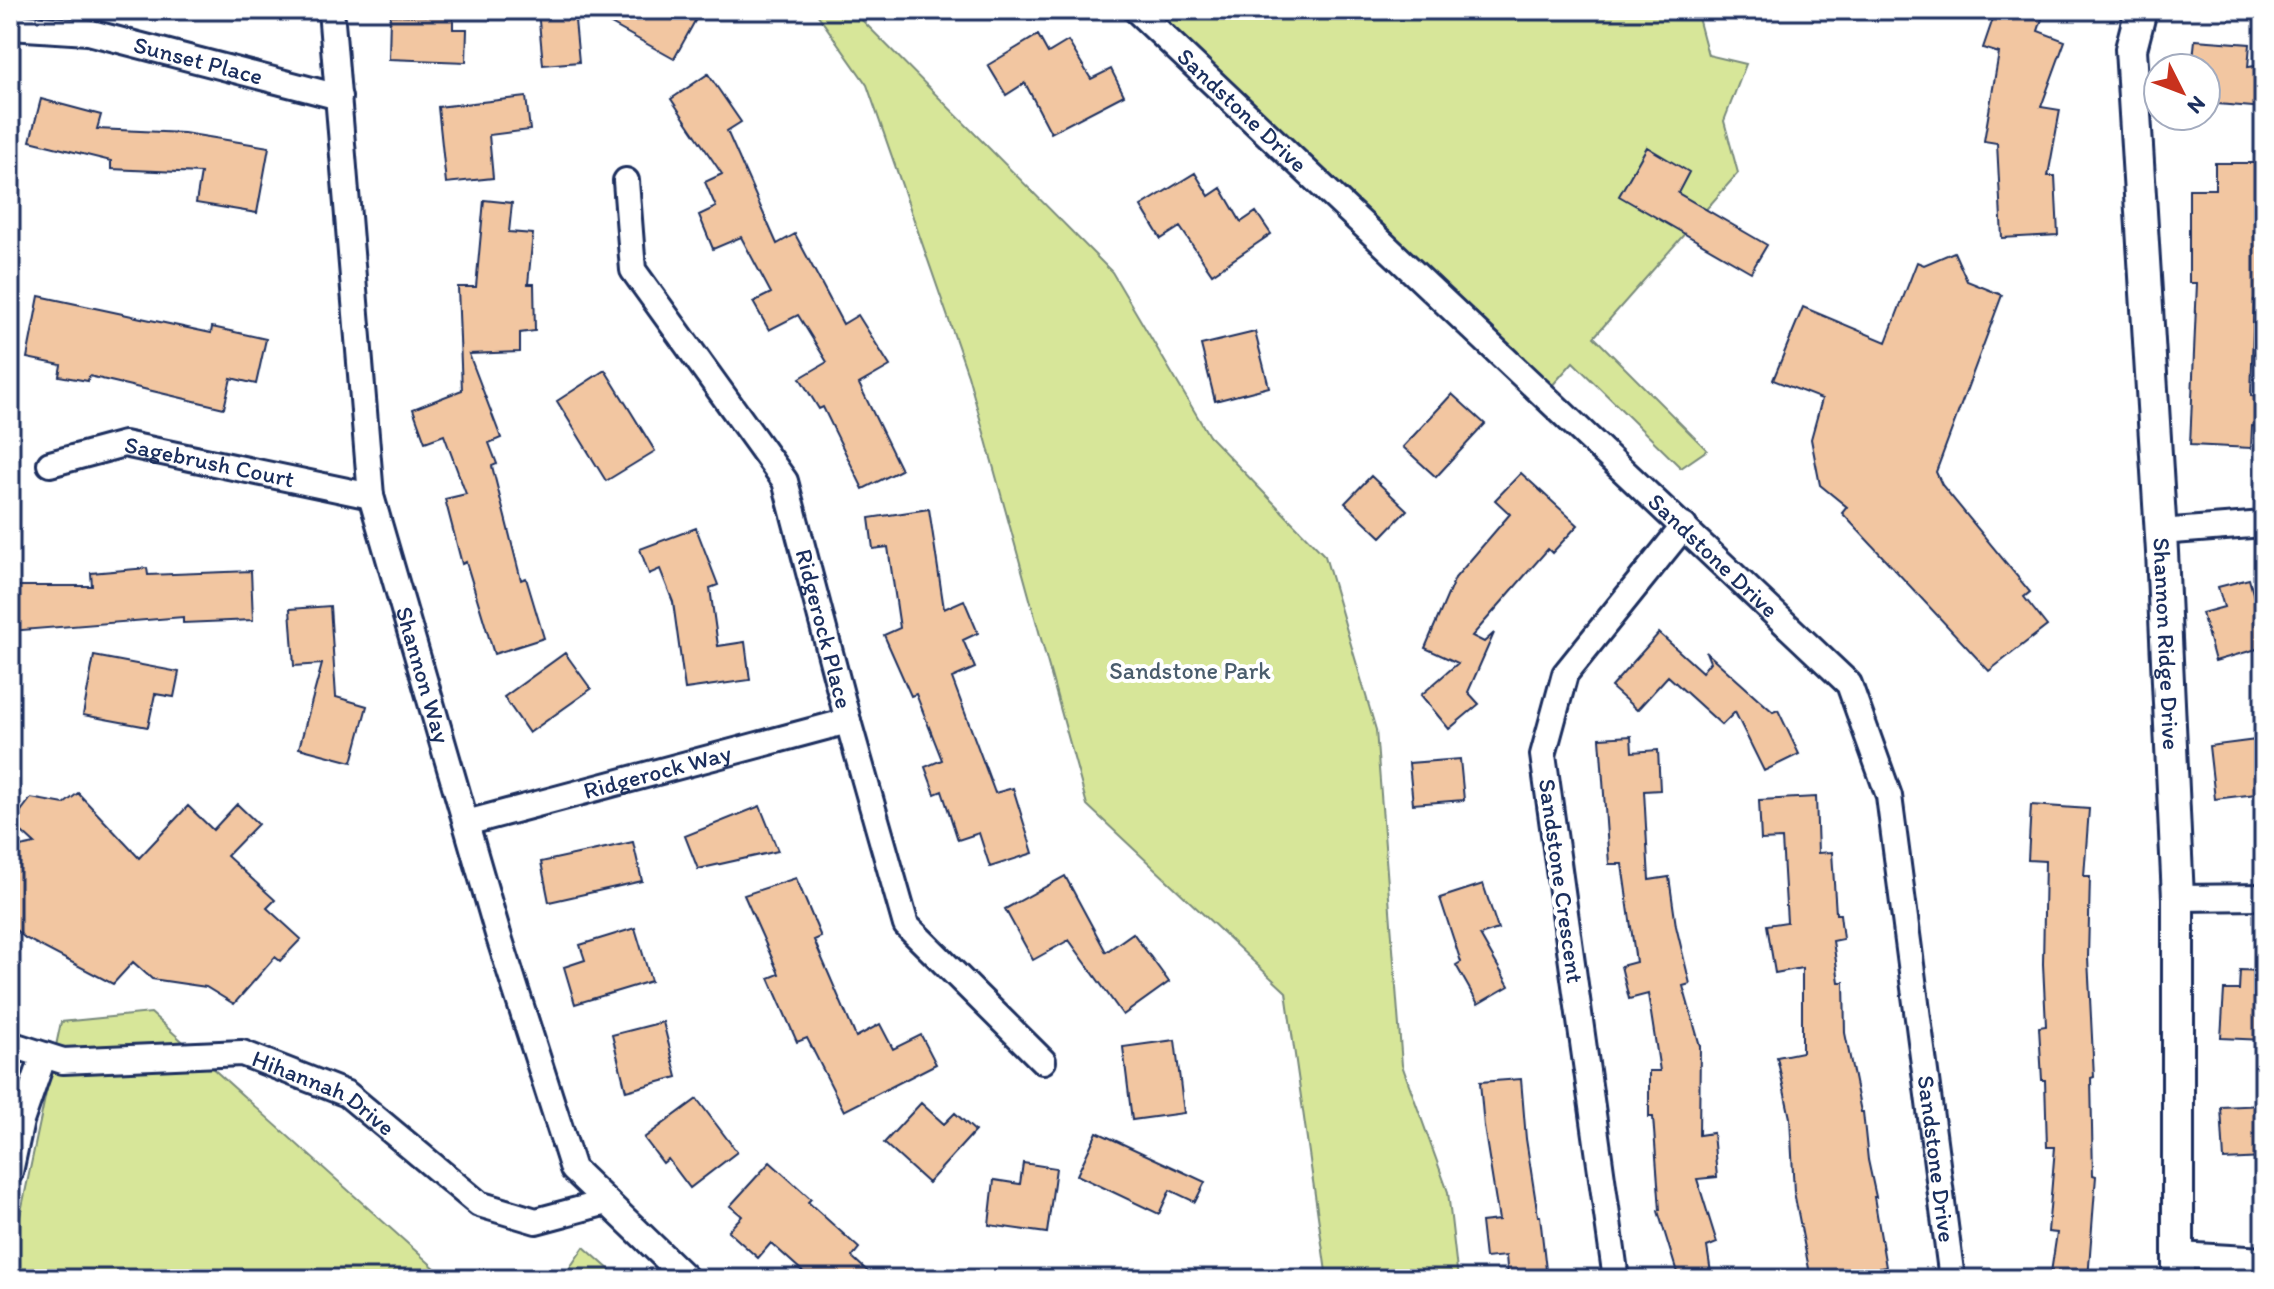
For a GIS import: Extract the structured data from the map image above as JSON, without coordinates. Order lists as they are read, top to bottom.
{
  "streets": {
    "street": [
      "Sunset Place",
      "Sandstone Drive",
      "Sagebrush Court",
      "Ridgerock Place",
      "Shannon Ridge Drive",
      "Shannon Way",
      "Ridgerock Way",
      "Sandstone Crescent",
      "Hihannah Drive"
    ]
  },
  "crossings": [
    ["Sunset Place", "Shannon Way"],
    ["Sandstone Drive", "Sandstone Crescent"],
    ["Sagebrush Court", "Shannon Way"],
    ["Ridgerock Place", "Ridgerock Way"],
    ["Shannon Way", "Ridgerock Way"],
    ["Shannon Way", "Hihannah Drive"]
  ],
  "parks": ["Sandstone Park"],
  "north": "bottom right"
}
